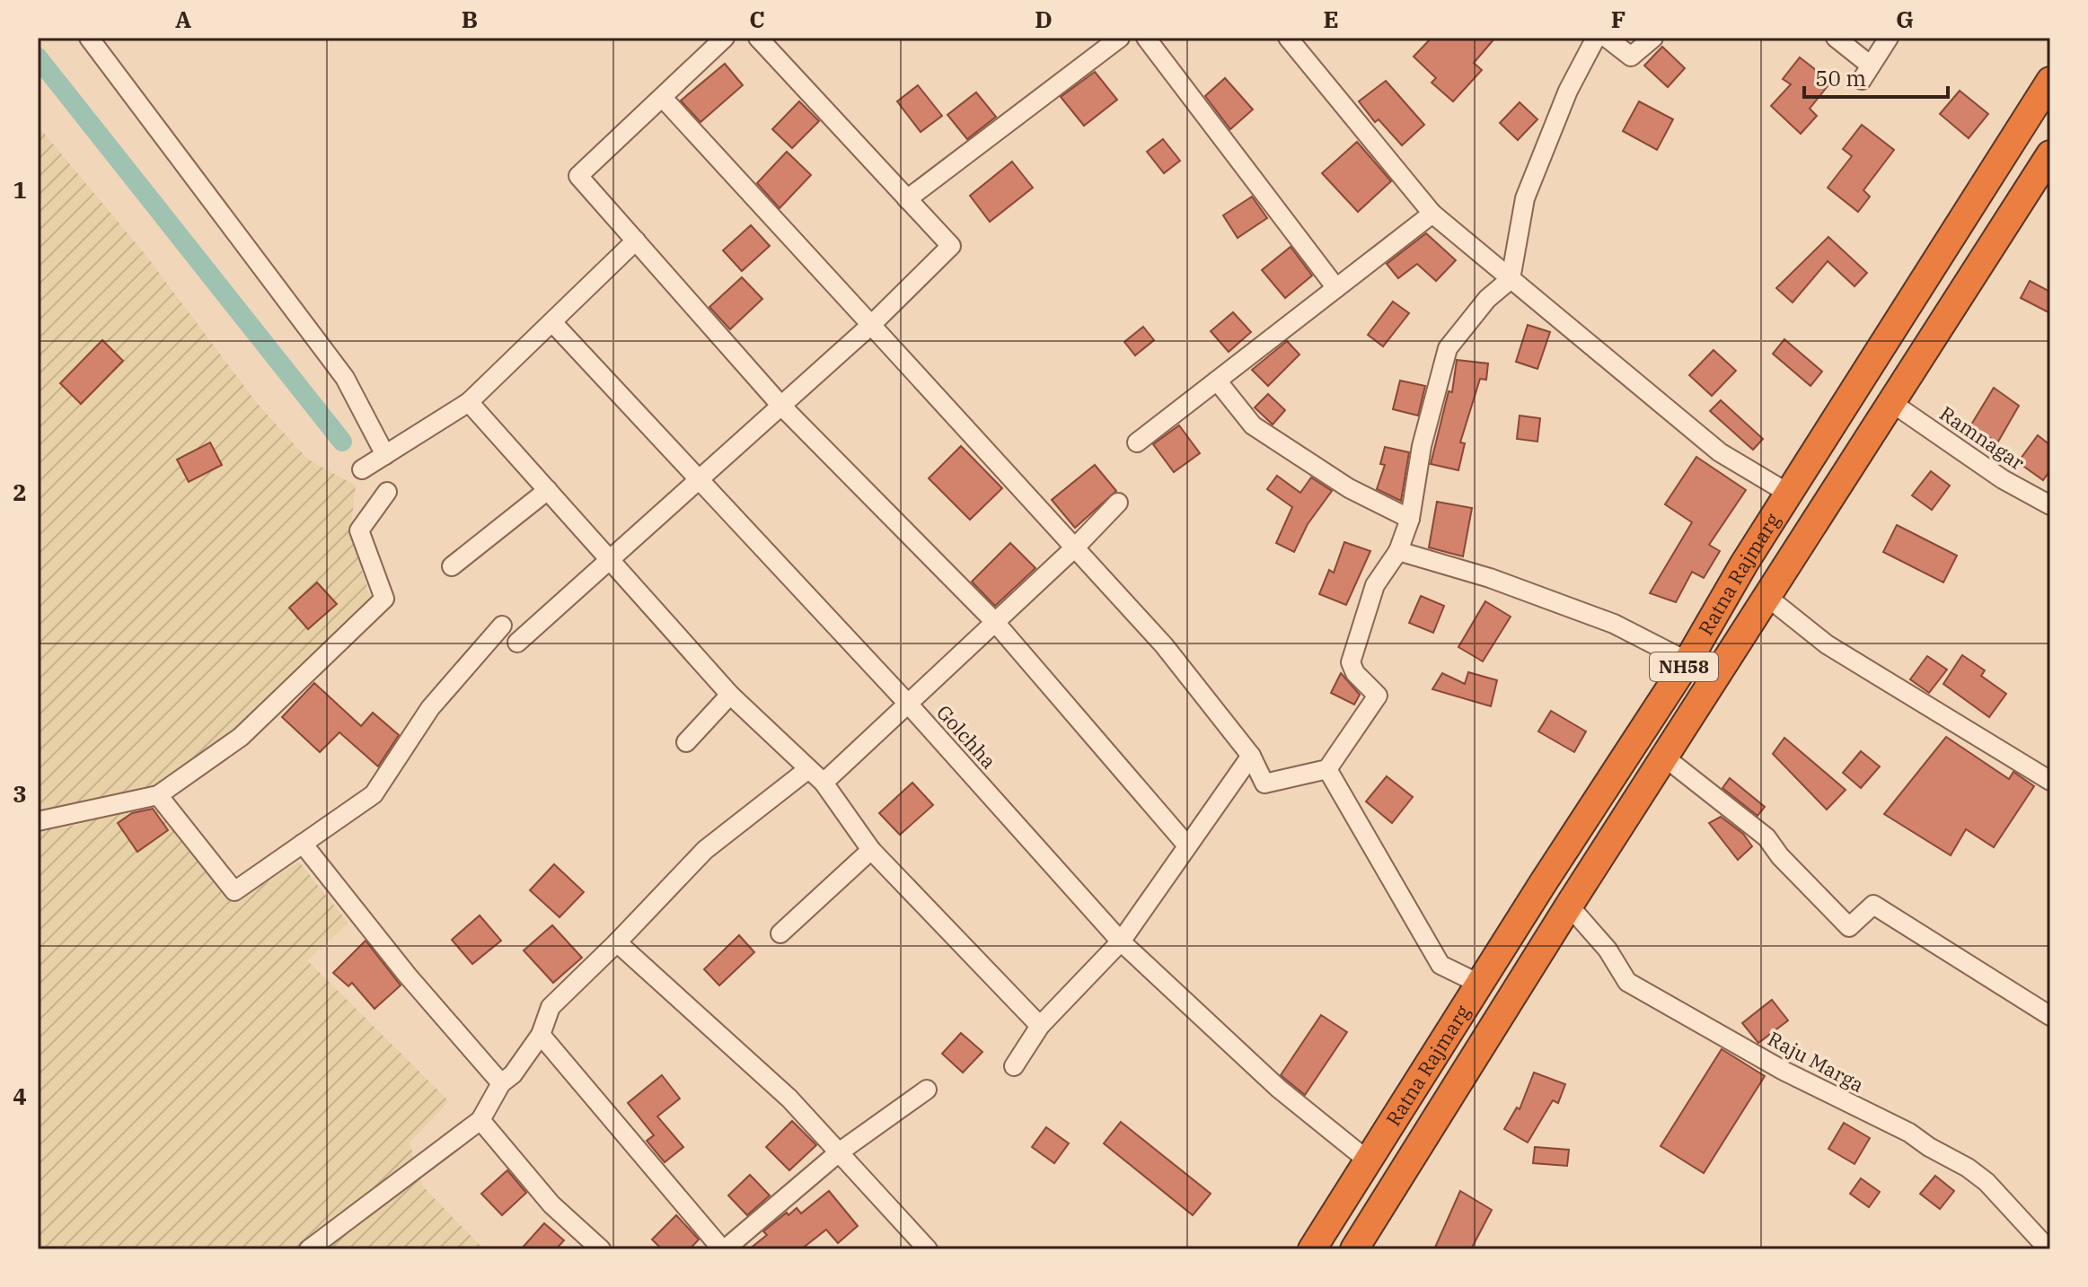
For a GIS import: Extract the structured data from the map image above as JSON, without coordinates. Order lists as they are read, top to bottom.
{
  "streets": {
    "highway": ["Ratna Rajmarg", "NH58"],
    "street": ["Ramnagar", "Golchha", "Raju Marga"]
  },
  "crossings": [
    ["Ramnagar", "Ratna Rajmarg"],
    ["Ratna Rajmarg", "Golchha"],
    ["Ratna Rajmarg", "Raju Marga"]
  ],
  "scale_bar": "50 m",
  "grid": {
    "columns": [
      "A",
      "B",
      "C",
      "D",
      "E",
      "F",
      "G"
    ],
    "rows": [
      "1",
      "2",
      "3",
      "4"
    ]
  }
}
